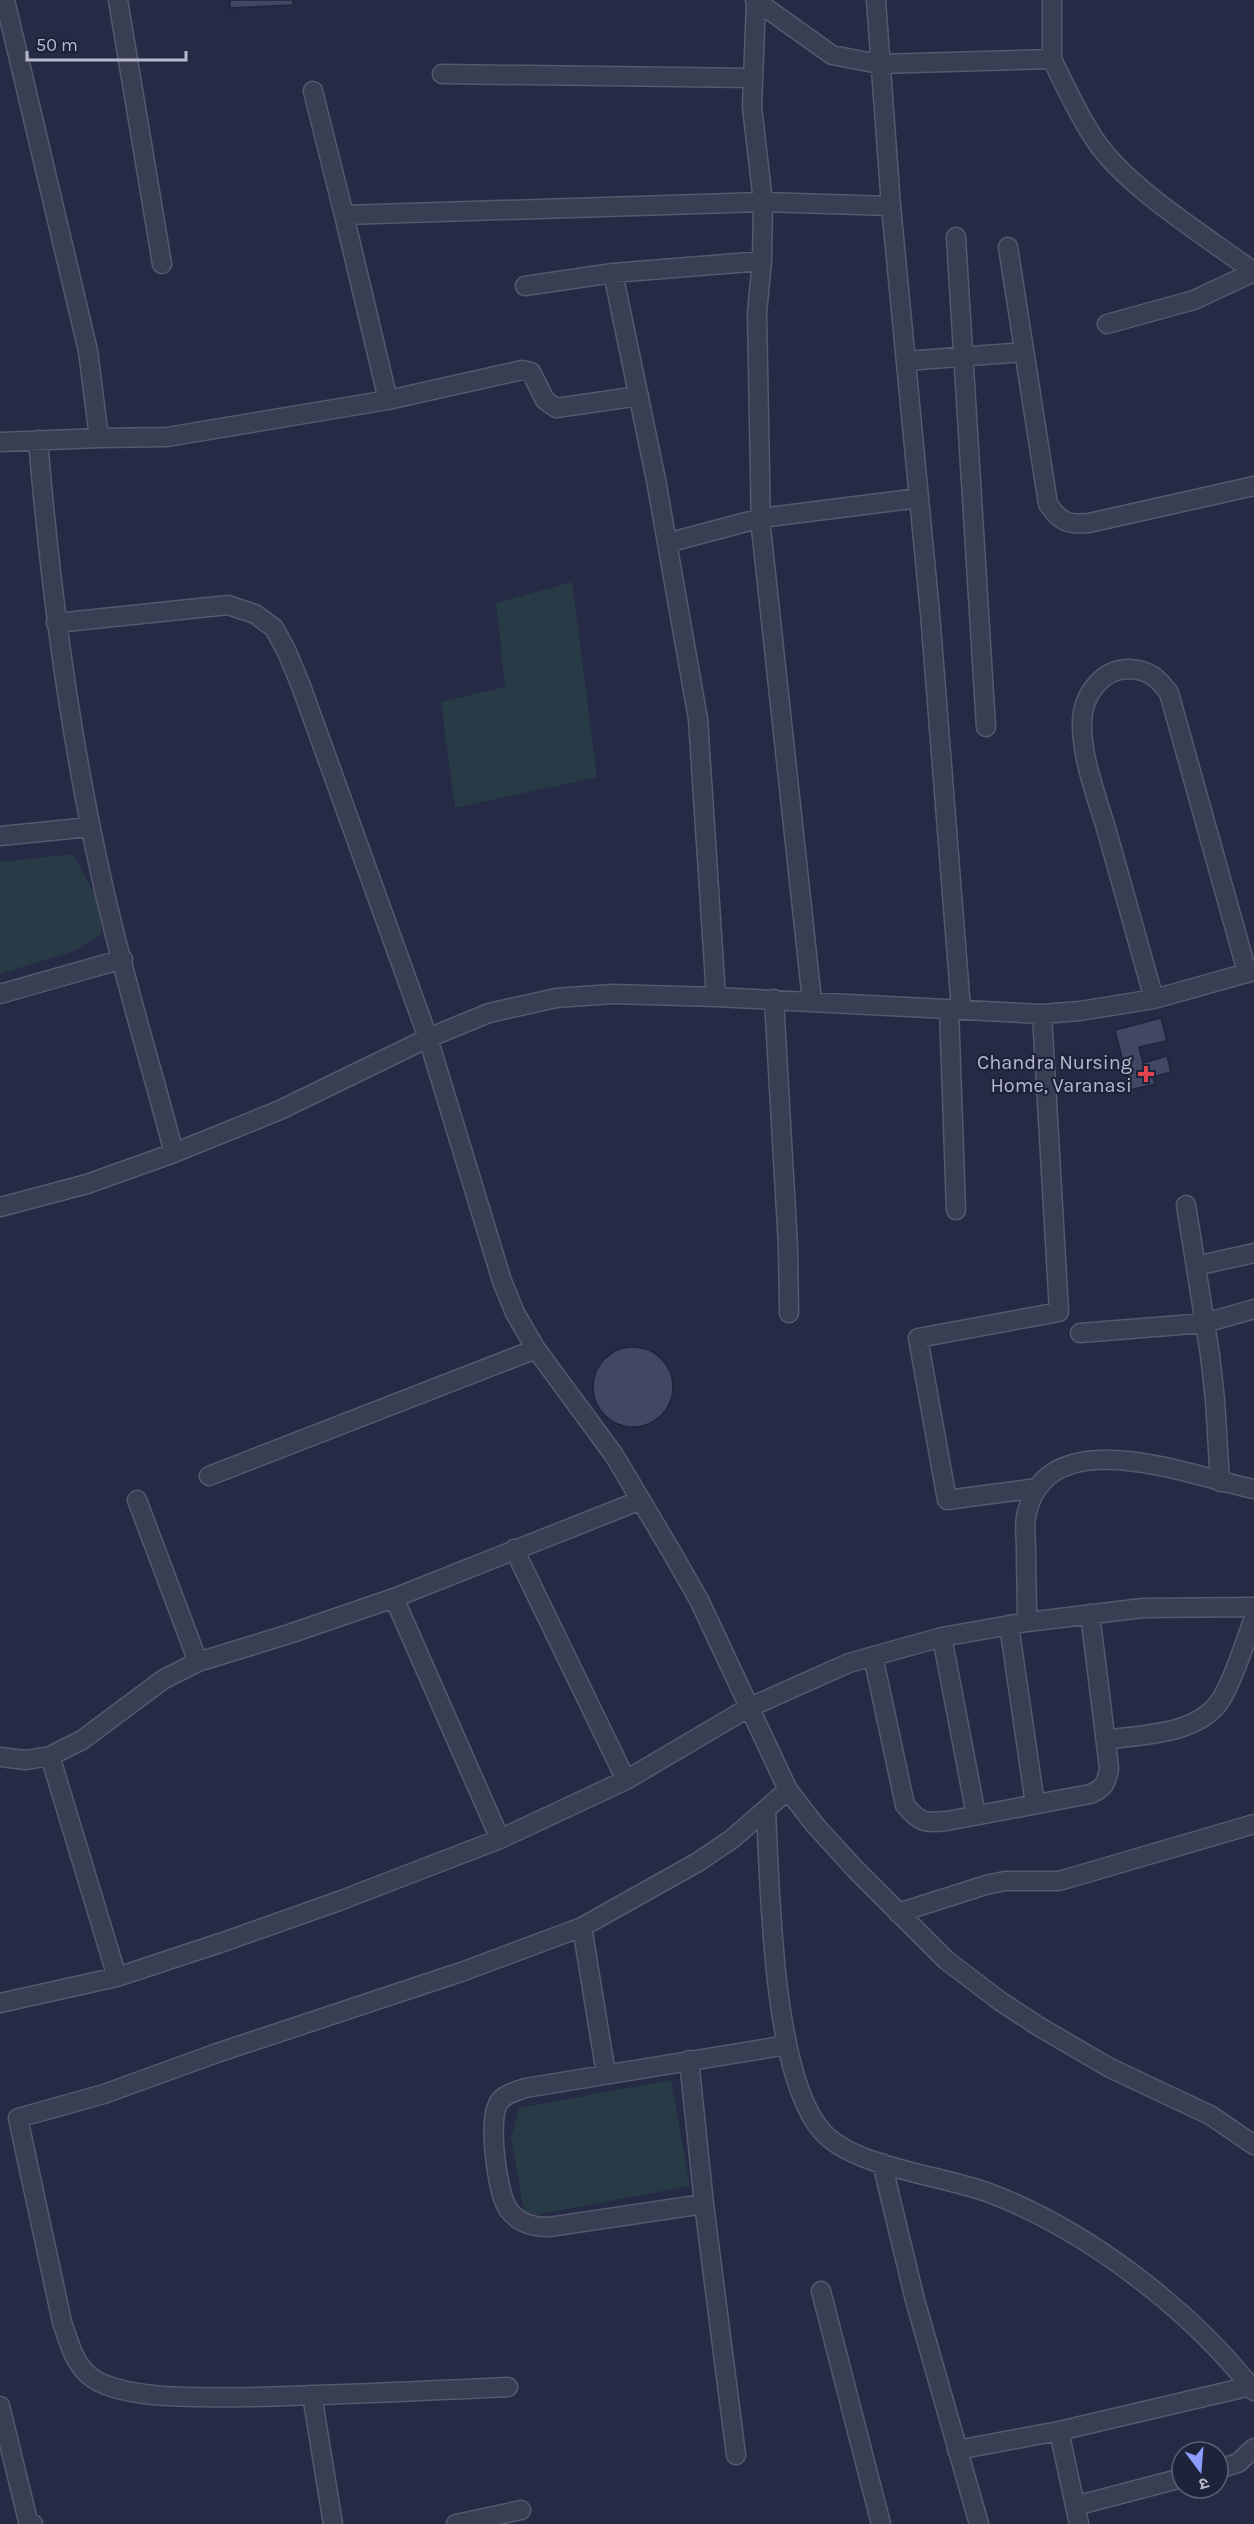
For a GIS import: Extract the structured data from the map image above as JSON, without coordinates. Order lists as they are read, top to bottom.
{
  "places": {
    "health": ["Chandra Nursing Home, Varanasi"]
  },
  "scale_bar": "50 m",
  "north": "bottom"
}
